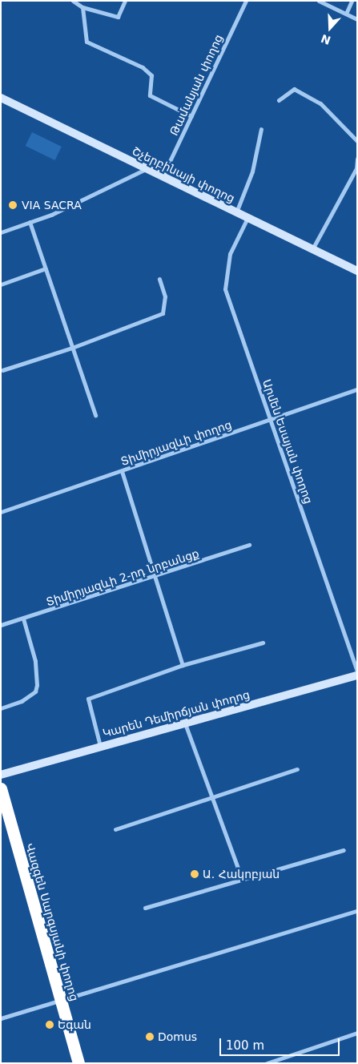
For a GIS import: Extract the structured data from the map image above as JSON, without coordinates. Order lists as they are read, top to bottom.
{
  "streets": {
    "highway": ["Վազգեն Սարգսյանի փողոց"],
    "street": [
      "Թամանյան փողոց",
      "Շչերբինայի փողոց",
      "Արմեն Եսայան փողոց",
      "Տիմիրյազևի փողոց",
      "Տիմիրյազևի 2-րդ նրբանցք",
      "Կարեն Դեմիրճյան փողոց"
    ]
  },
  "crossings": [
    ["Թամանյան փողոց", "Շչերբինայի փողոց"],
    ["Շչերբինայի փողոց", "Արմեն Եսայան փողոց"],
    ["Արմեն Եսայան փողոց", "Տիմիրյազևի փողոց"]
  ],
  "places": [
    "VIA SACRA",
    "Ա. Հակոբյան",
    "Եգան",
    "Domus"
  ],
  "scale_bar": "100 m",
  "north": "bottom"
}
